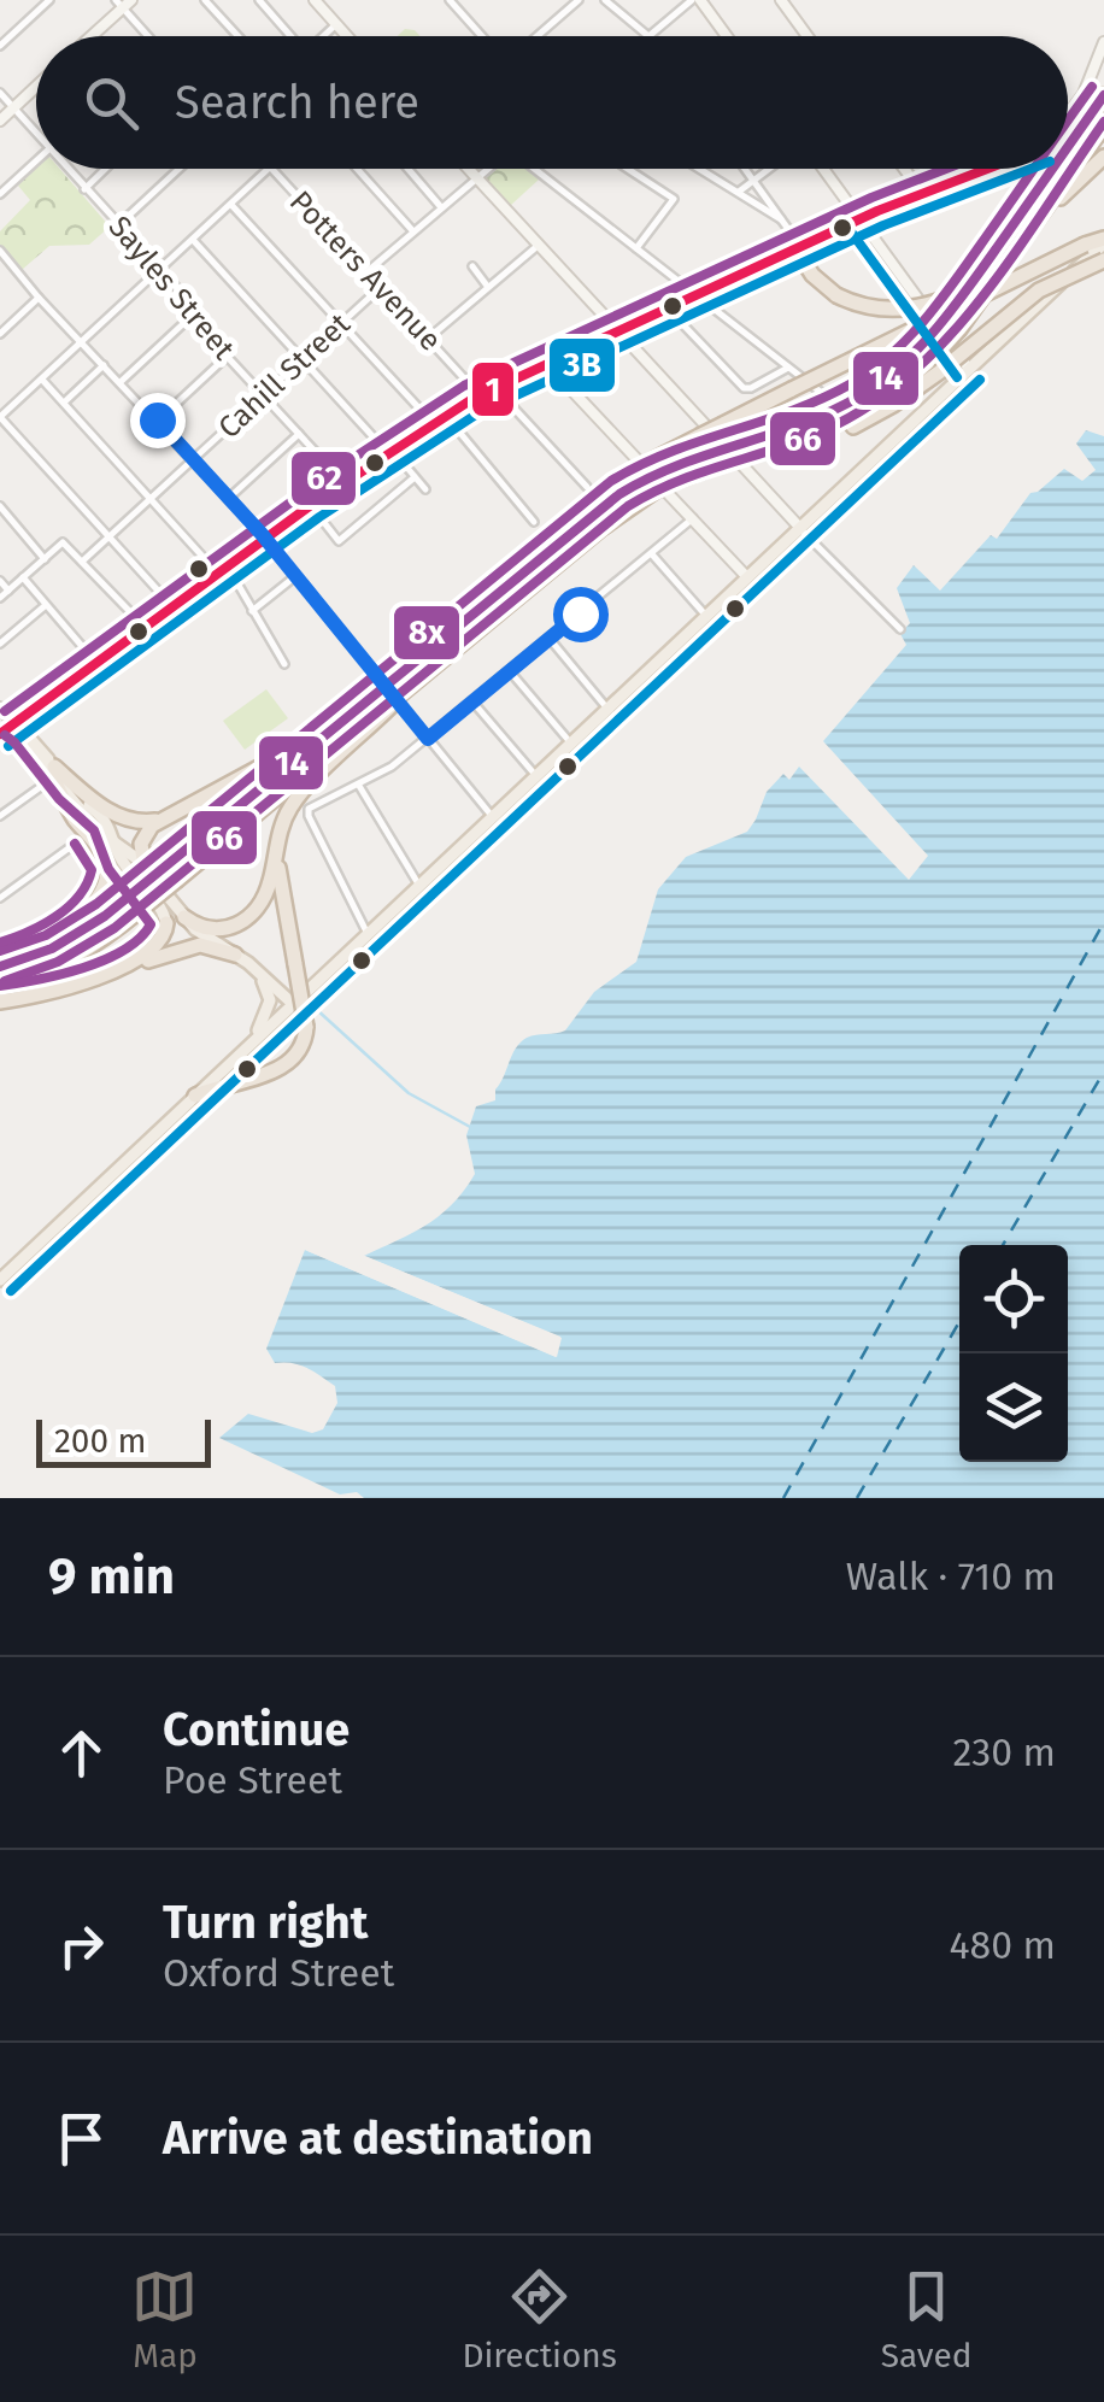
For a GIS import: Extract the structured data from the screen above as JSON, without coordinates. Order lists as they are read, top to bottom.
{
  "streets": {
    "street": ["Potters Avenue", "Sayles Street", "Cahill Street"]
  },
  "crossings": [
    ["Potters Avenue", "Cahill Street"],
    ["Sayles Street", "Cahill Street"]
  ],
  "lines": [
    "transit line 8x",
    "transit line 14",
    "transit line 66",
    "transit line 1",
    "transit line 3B",
    "transit line 62"
  ],
  "scale_bar": "200 m",
  "page": {
    "search": "Search here",
    "scale": "200 m",
    "heading": ["9 min", "Walk · 710 m"],
    "list": [
      ["Continue", "Poe Street", "230 m"],
      ["Turn right", "Oxford Street", "480 m"],
      "Arrive at destination"
    ],
    "nav": ["Map", "Directions", "Saved"]
  }
}
